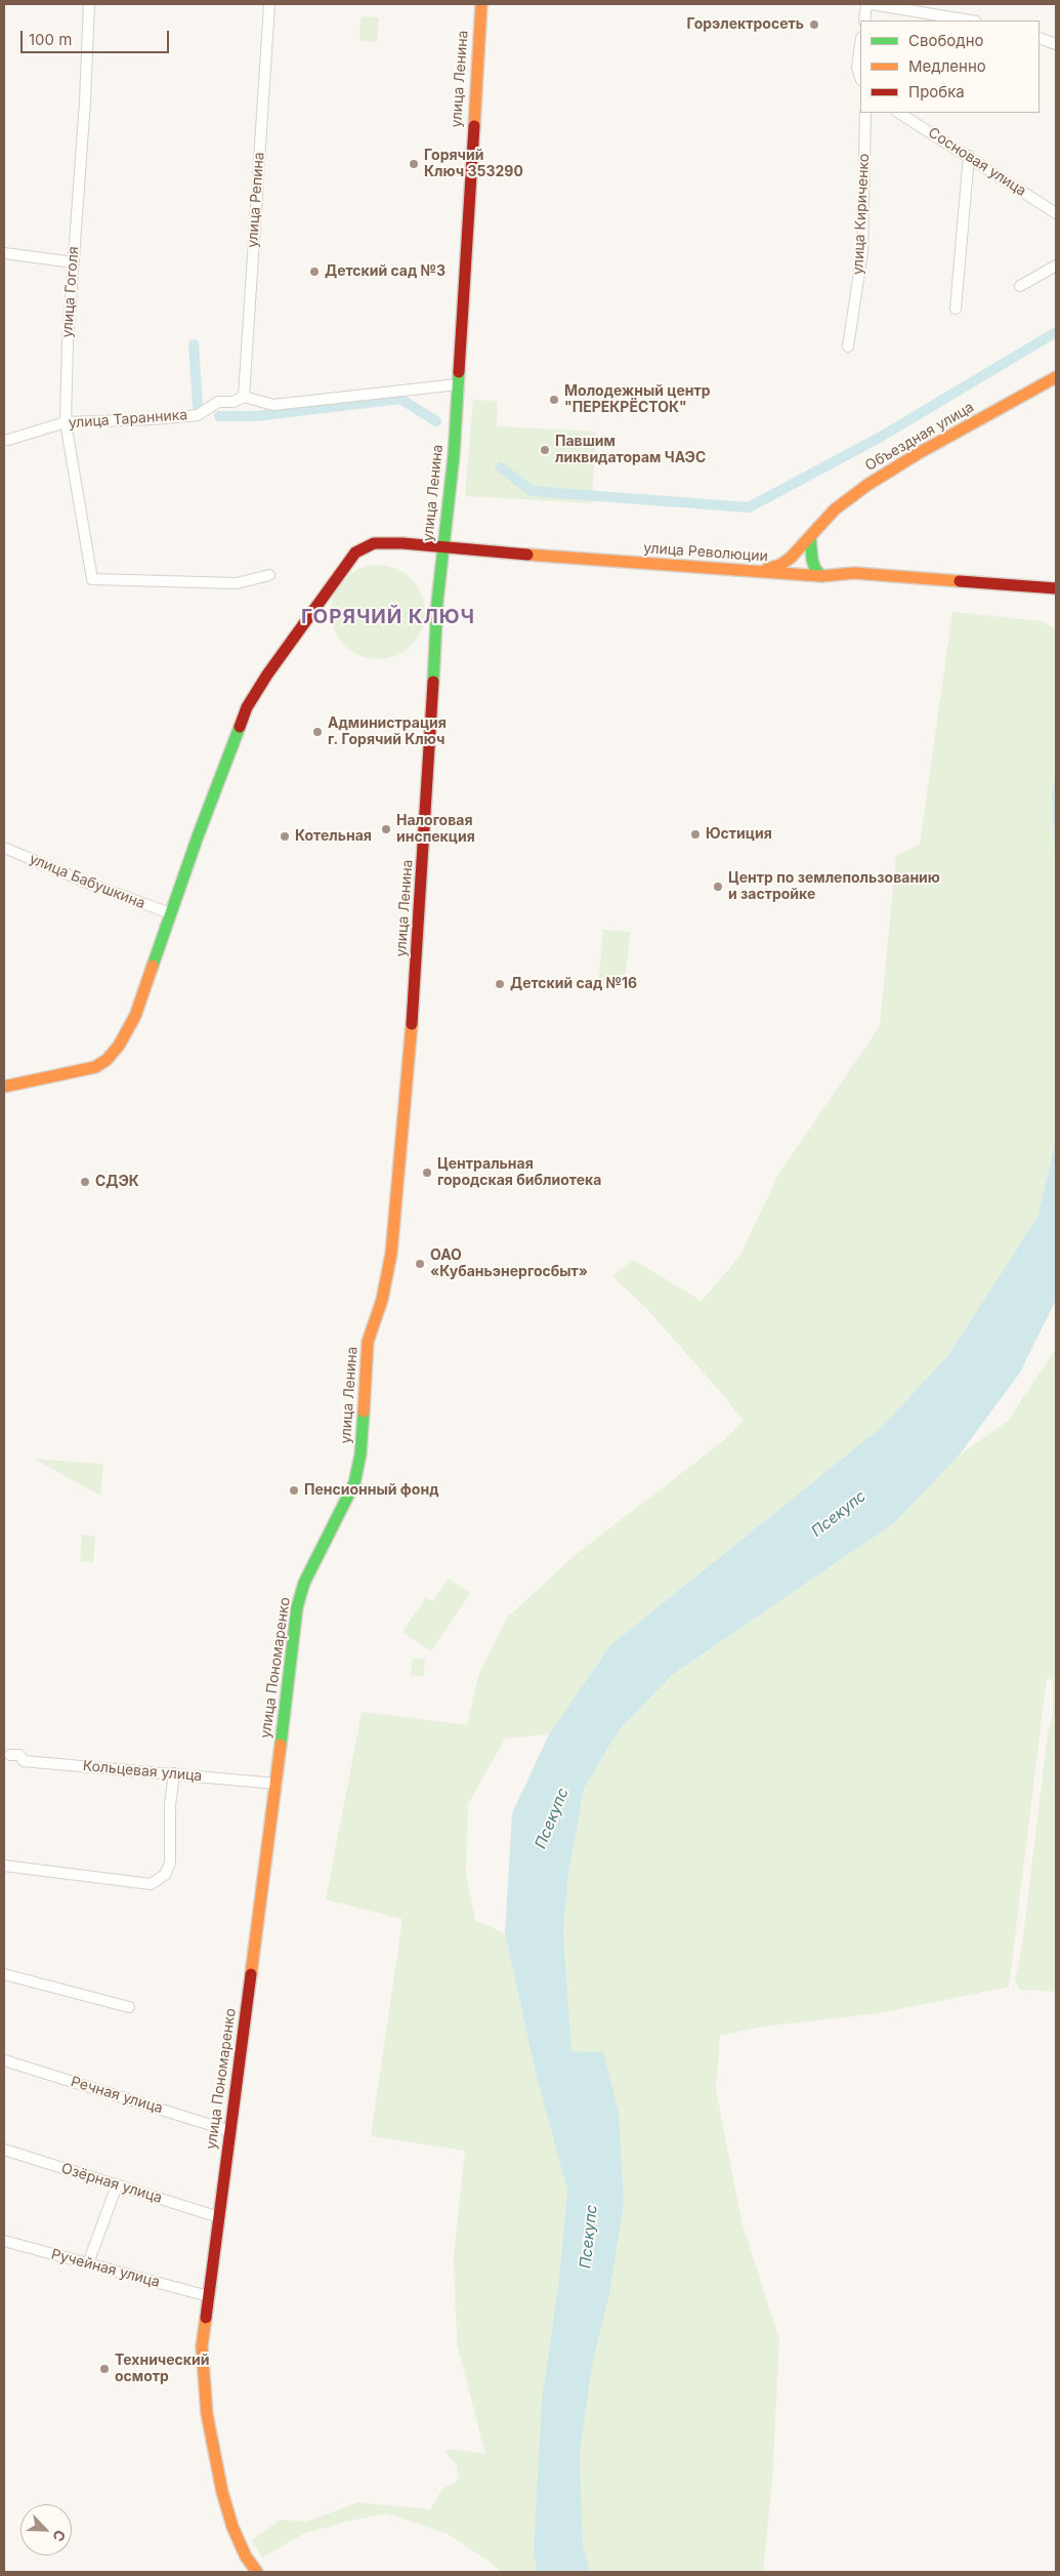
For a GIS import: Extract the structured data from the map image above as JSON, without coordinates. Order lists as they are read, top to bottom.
{
  "streets": {
    "street": [
      "улица Ленина",
      "Сосновая улица",
      "улица Репина",
      "улица Кириченко",
      "улица Гоголя",
      "улица Таранника",
      "Объездная улица",
      "улица Революции",
      "улица Бабушкина",
      "улица Пономаренко",
      "Кольцевая улица",
      "Речная улица",
      "Озёрная улица",
      "Ручейная улица"
    ]
  },
  "crossings": [
    ["улица Ленина", "улица Таранника"],
    ["улица Ленина", "улица Революции"],
    ["улица Ленина", "улица Пономаренко"],
    ["улица Репина", "улица Таранника"],
    ["улица Гоголя", "улица Таранника"],
    ["Объездная улица", "улица Революции"],
    ["улица Революции", "улица Бабушкина"],
    ["улица Пономаренко", "Кольцевая улица"],
    ["улица Пономаренко", "Речная улица"],
    ["улица Пономаренко", "Озёрная улица"],
    ["улица Пономаренко", "Ручейная улица"]
  ],
  "districts": ["ГОРЯЧИЙ КЛЮЧ"],
  "water": ["Псекупс"],
  "places": [
    "Горэлектросеть",
    "Горячий Ключ 353290",
    "Детский сад №3",
    "Молодежный центр \"ПЕРЕКРЁСТОК\"",
    "Павшим ликвидаторам ЧАЭС",
    "Администрация г. Горячий Ключ",
    "Налоговая инспекция",
    "Юстиция",
    "Котельная",
    "Центр по землепользованию и застройке",
    "Детский сад №16",
    "Центральная городская библиотека",
    "СДЭК",
    "ОАО «Кубаньэнергосбыт»",
    "Пенсионный фонд",
    "Технический осмотр"
  ],
  "legend": ["Свободно", "Медленно", "Пробка"],
  "scale_bar": "100 m",
  "north": "bottom right"
}
